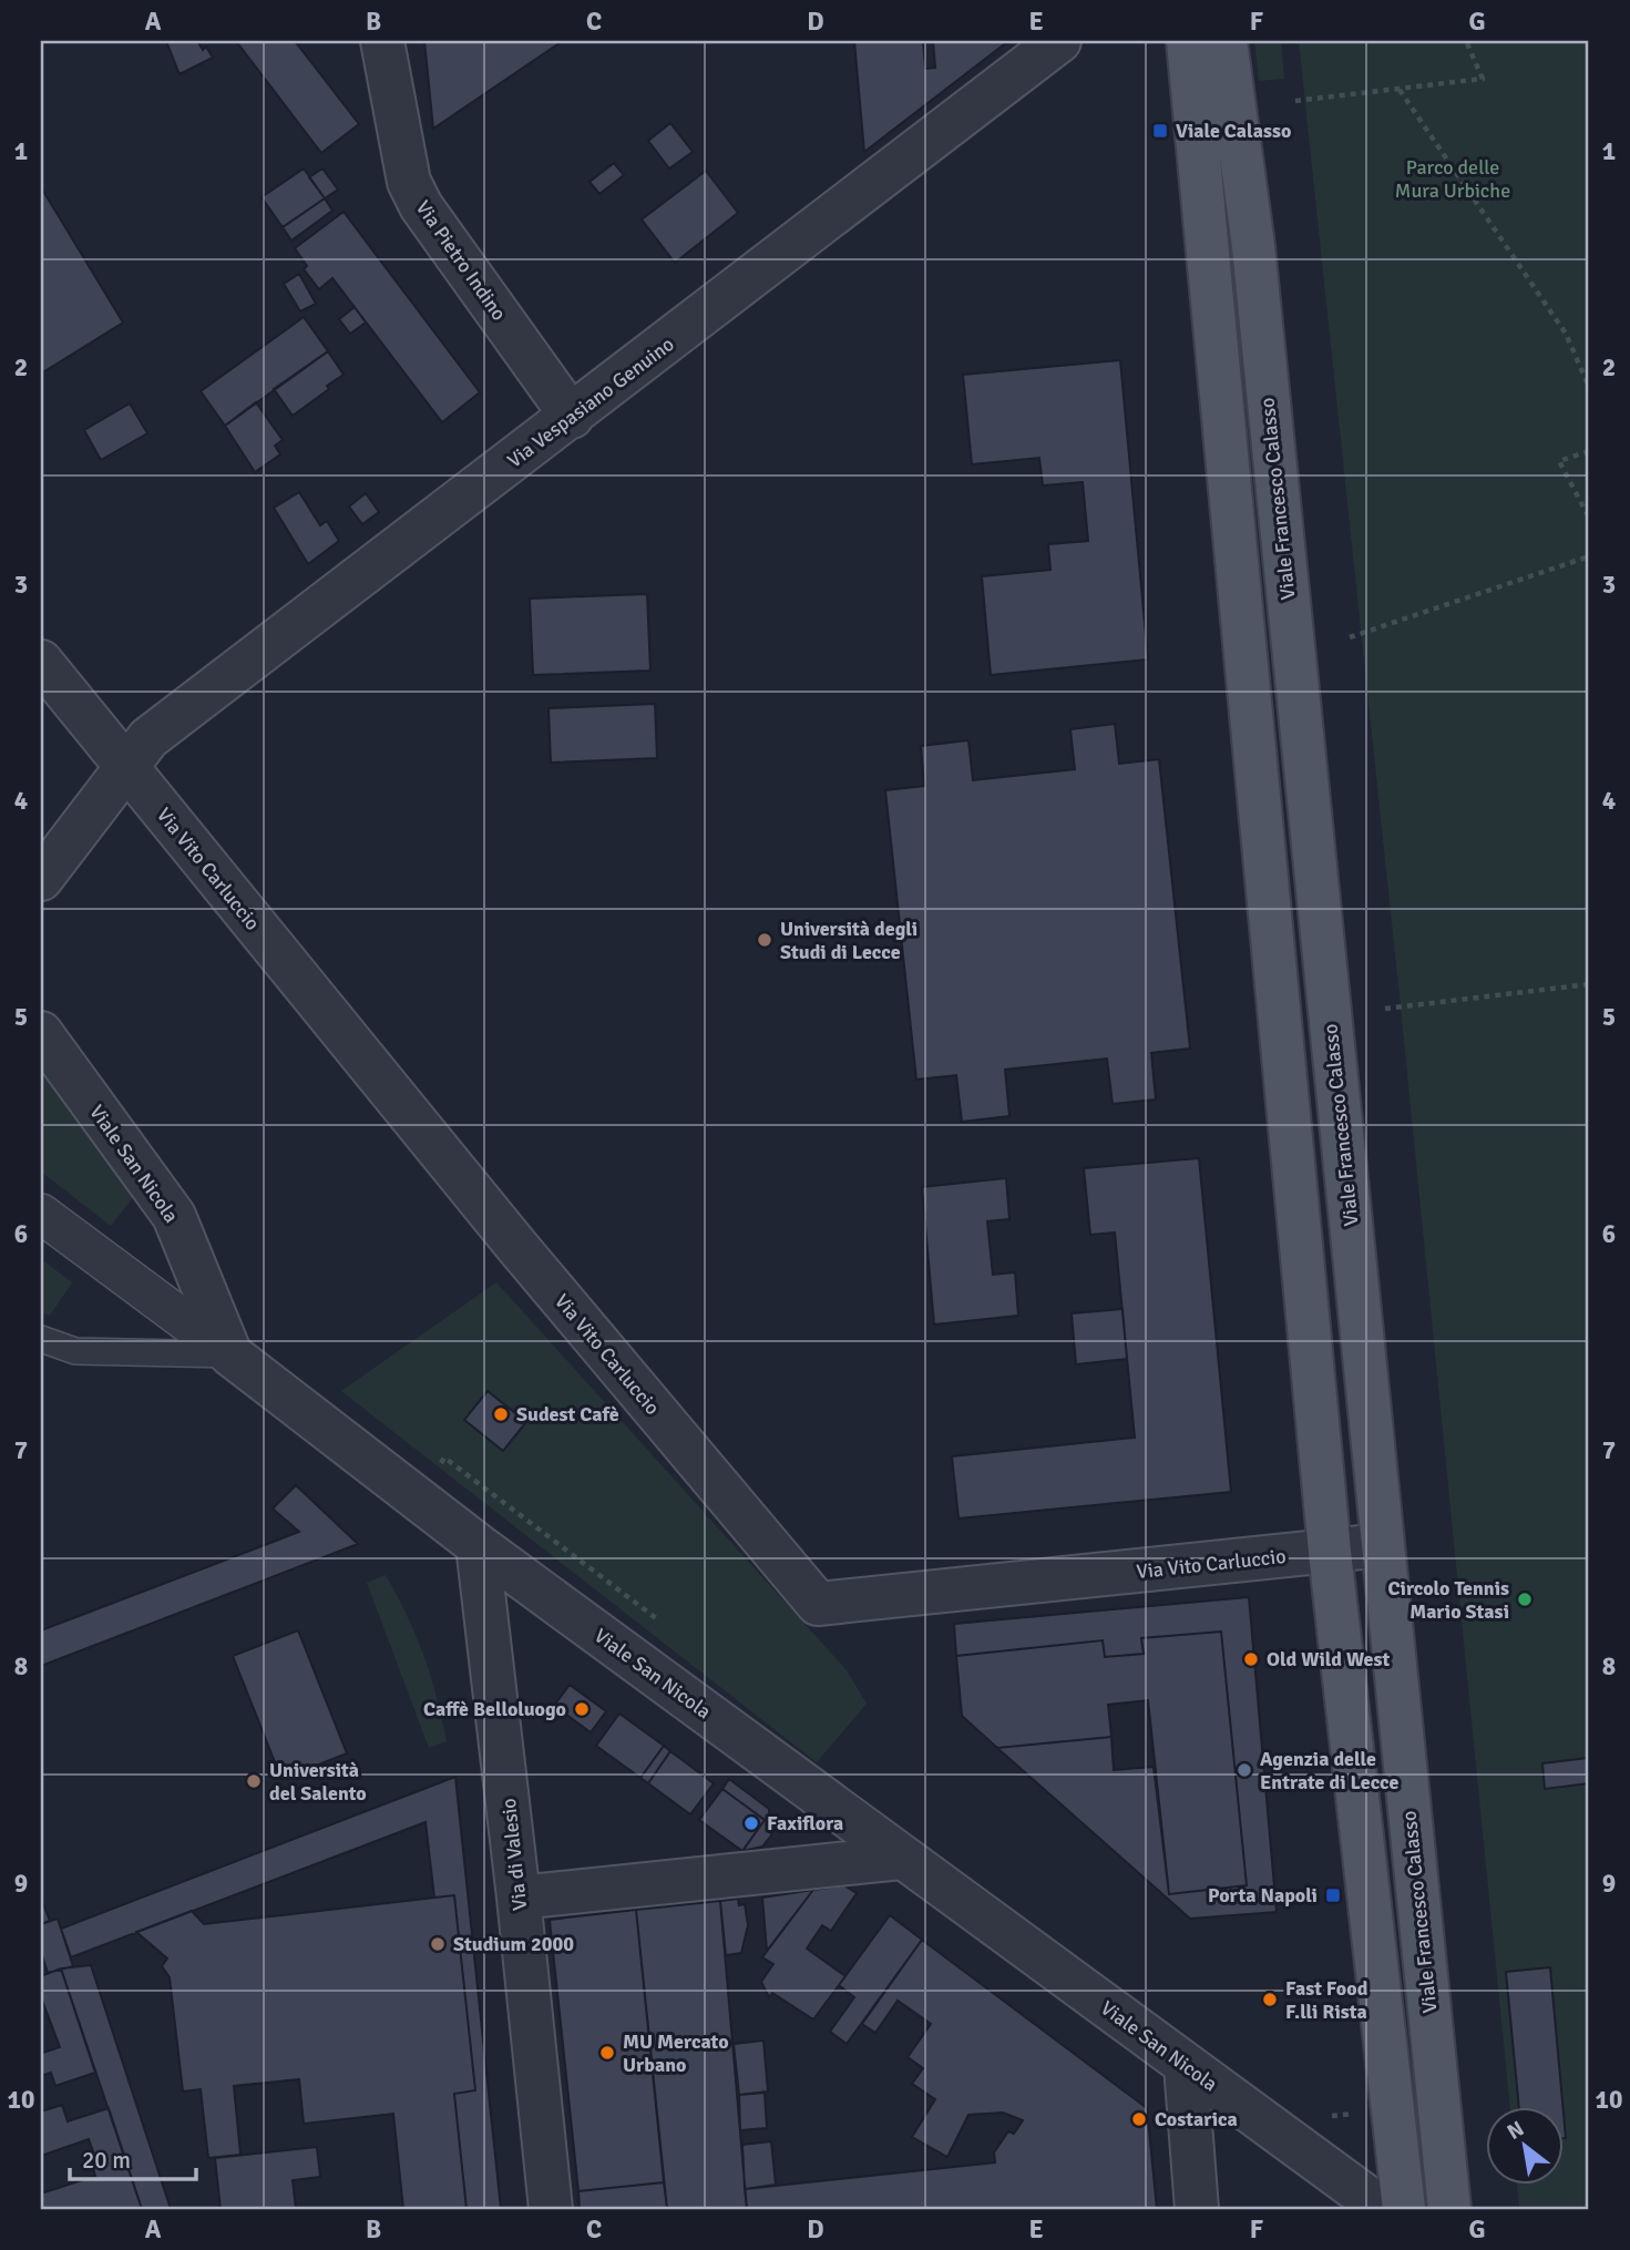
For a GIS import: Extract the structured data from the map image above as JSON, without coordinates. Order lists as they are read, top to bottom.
{
  "streets": {
    "main road": ["Viale Francesco Calasso"],
    "street": [
      "Via Pietro Indino",
      "Via Vespasiano Genuino",
      "Via Vito Carluccio",
      "Viale San Nicola",
      "Via di Valesio"
    ]
  },
  "crossings": [
    ["Via Pietro Indino", "Via Vespasiano Genuino"],
    ["Via Vespasiano Genuino", "Via Vito Carluccio"],
    ["Viale Francesco Calasso", "Via Vito Carluccio"],
    ["Viale San Nicola", "Via di Valesio"]
  ],
  "parks": ["Parco delle Mura Urbiche"],
  "places": {
    "transit": ["Viale Calasso", "Porta Napoli"],
    "other": [
      "Università degli Studi di Lecce",
      "Sudest Cafè",
      "Circolo Tennis Mario Stasi",
      "Old Wild West",
      "Caffè Belloluogo",
      "Agenzia delle Entrate di Lecce",
      "Università del Salento",
      "Faxiflora",
      "Studium 2000",
      "Fast Food F.lli Rista",
      "MU Mercato Urbano",
      "Costarica"
    ]
  },
  "scale_bar": "20 m",
  "north": "top left",
  "grid": {
    "columns": [
      "A",
      "B",
      "C",
      "D",
      "E",
      "F",
      "G"
    ],
    "rows": [
      "1",
      "2",
      "3",
      "4",
      "5",
      "6",
      "7",
      "8",
      "9",
      "10"
    ]
  }
}
